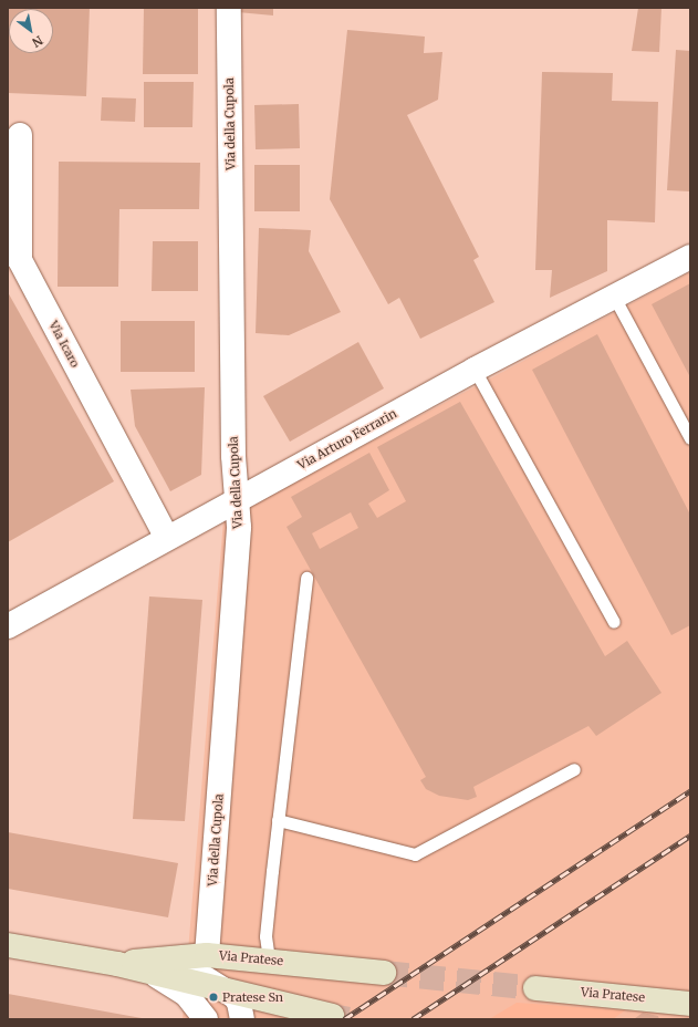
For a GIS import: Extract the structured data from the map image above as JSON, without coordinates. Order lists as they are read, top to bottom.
{
  "streets": {
    "main road": ["Via Pratese"],
    "street": ["Via della Cupola", "Via Icaro", "Via Arturo Ferrarin"]
  },
  "crossings": [
    ["Via della Cupola", "Via Arturo Ferrarin"],
    ["Via della Cupola", "Via Pratese"],
    ["Via Icaro", "Via Arturo Ferrarin"]
  ],
  "places": ["Pratese Sn"],
  "north": "bottom right"
}
